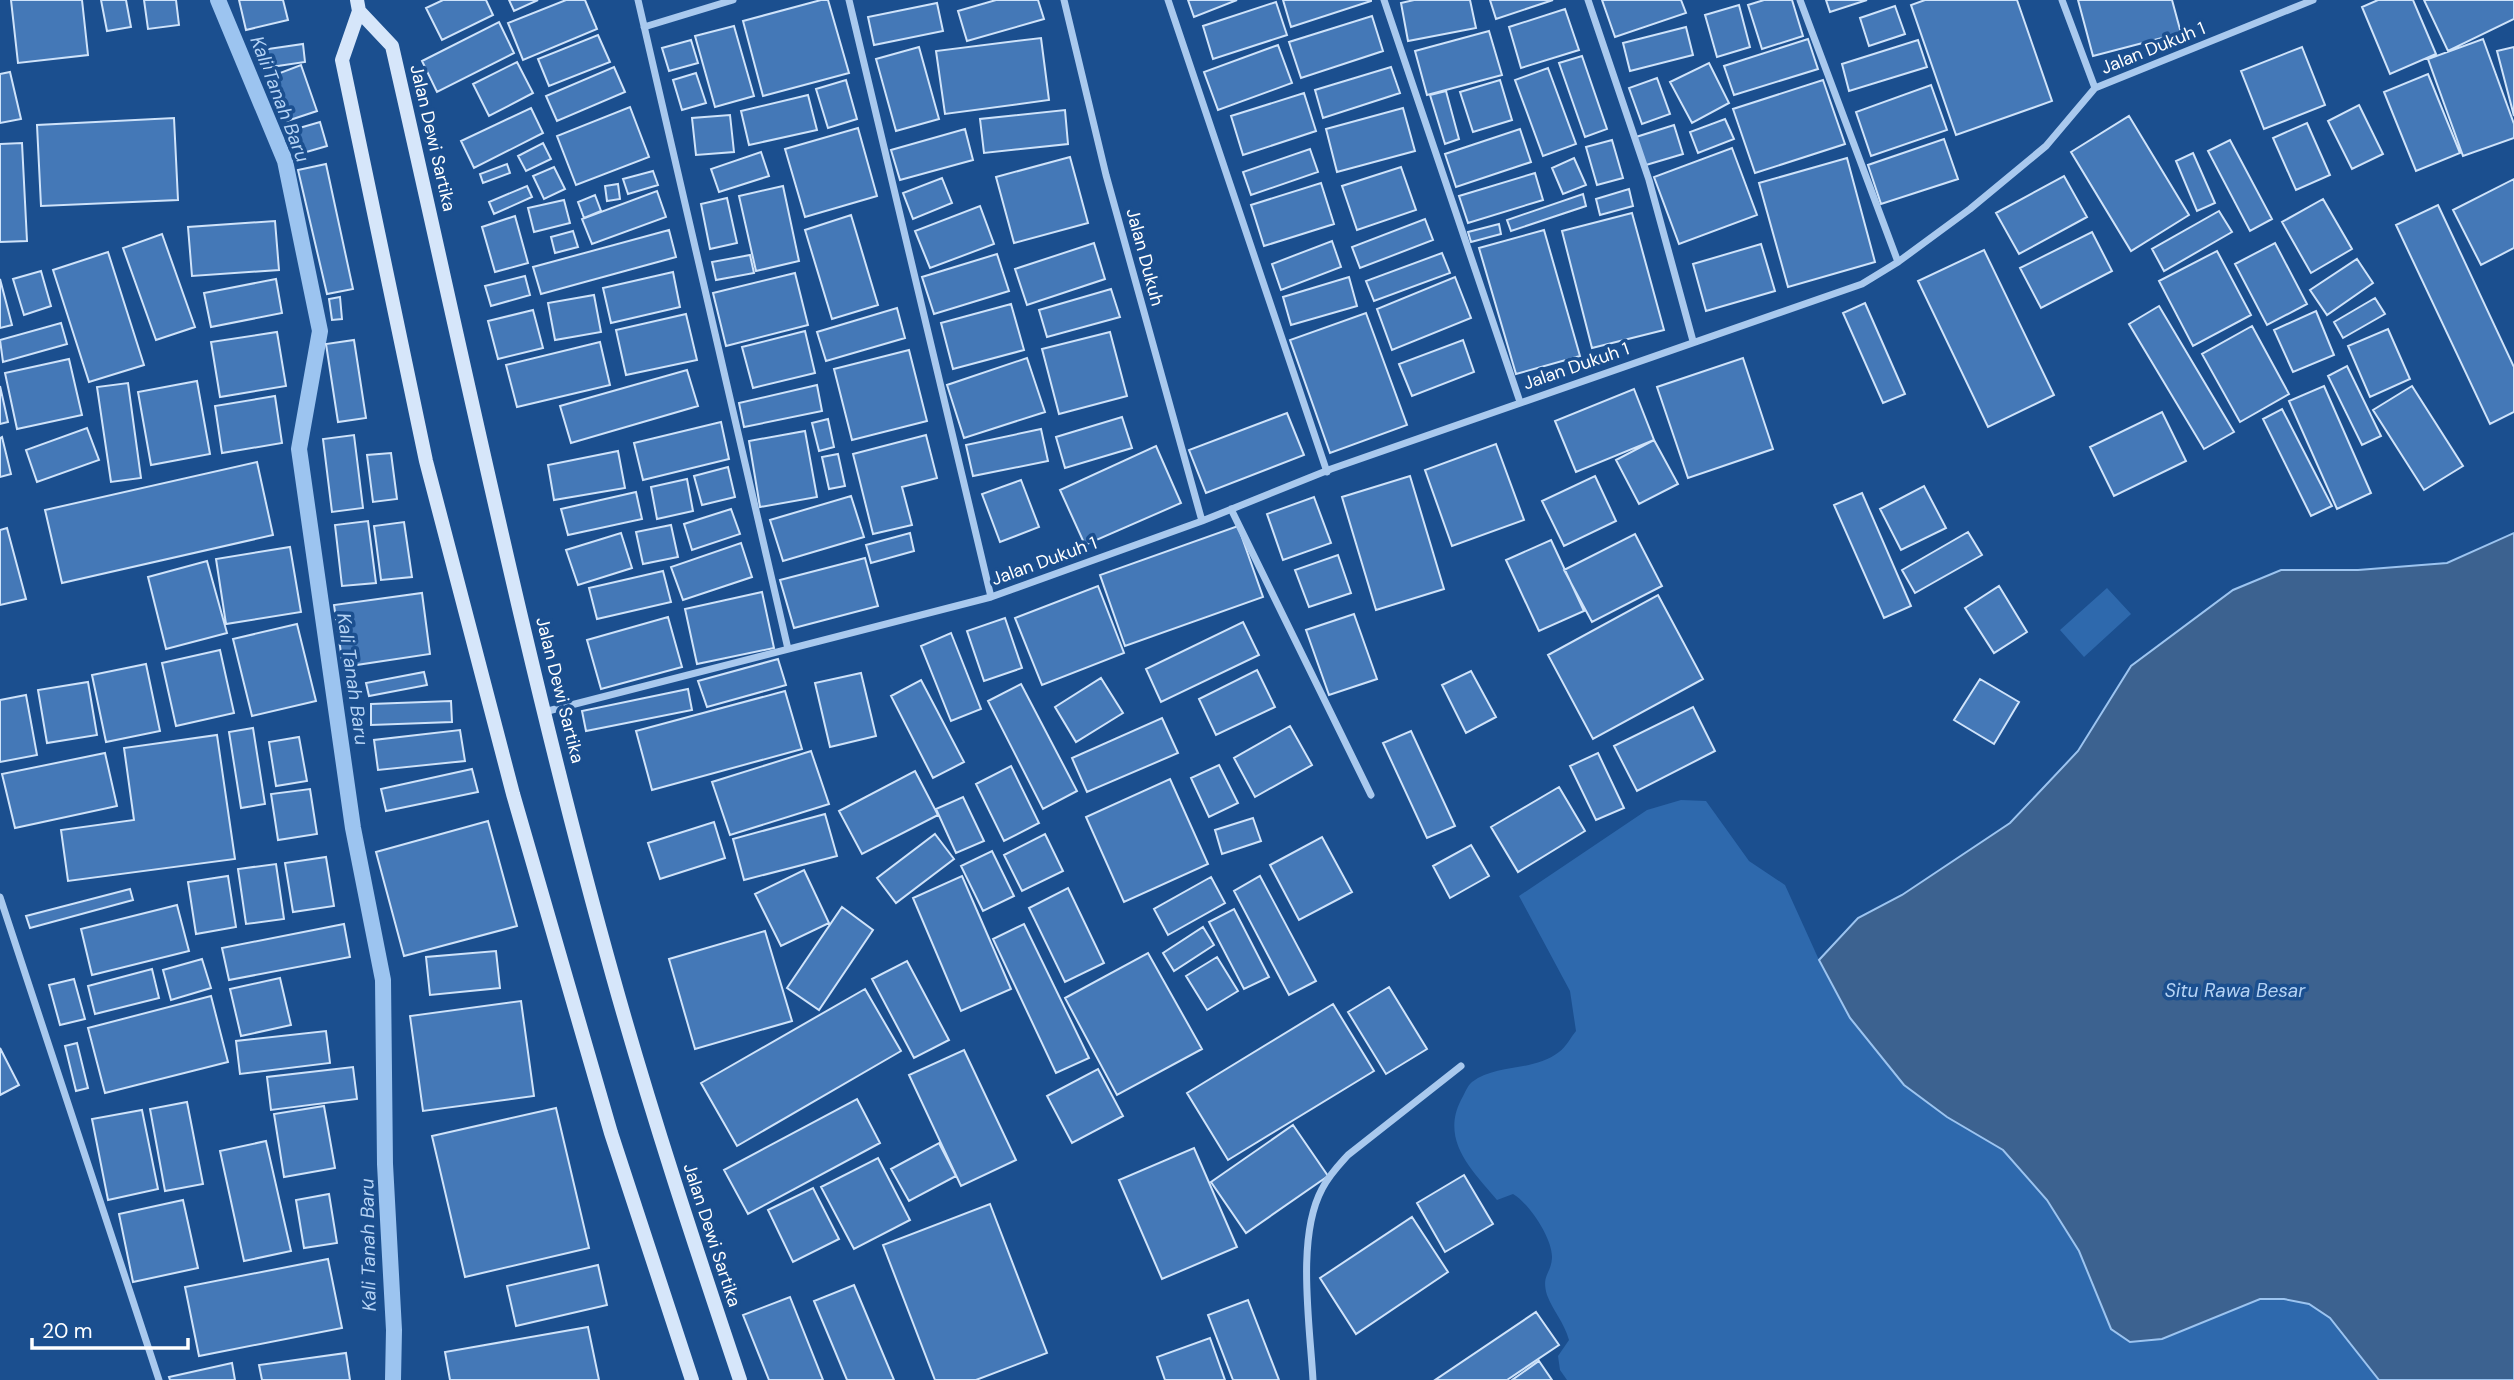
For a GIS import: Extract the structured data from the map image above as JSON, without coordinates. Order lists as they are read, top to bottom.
{
  "streets": {
    "main road": ["Jalan Dewi Sartika"],
    "street": ["Jalan Dukuh 1", "Jalan Dukuh"]
  },
  "crossings": [
    ["Jalan Dukuh 1", "Jalan Dewi Sartika"],
    ["Jalan Dukuh 1", "Jalan Dukuh"]
  ],
  "water": ["Kali Tanah Baru", "Situ Rawa Besar"],
  "scale_bar": "20 m"
}
